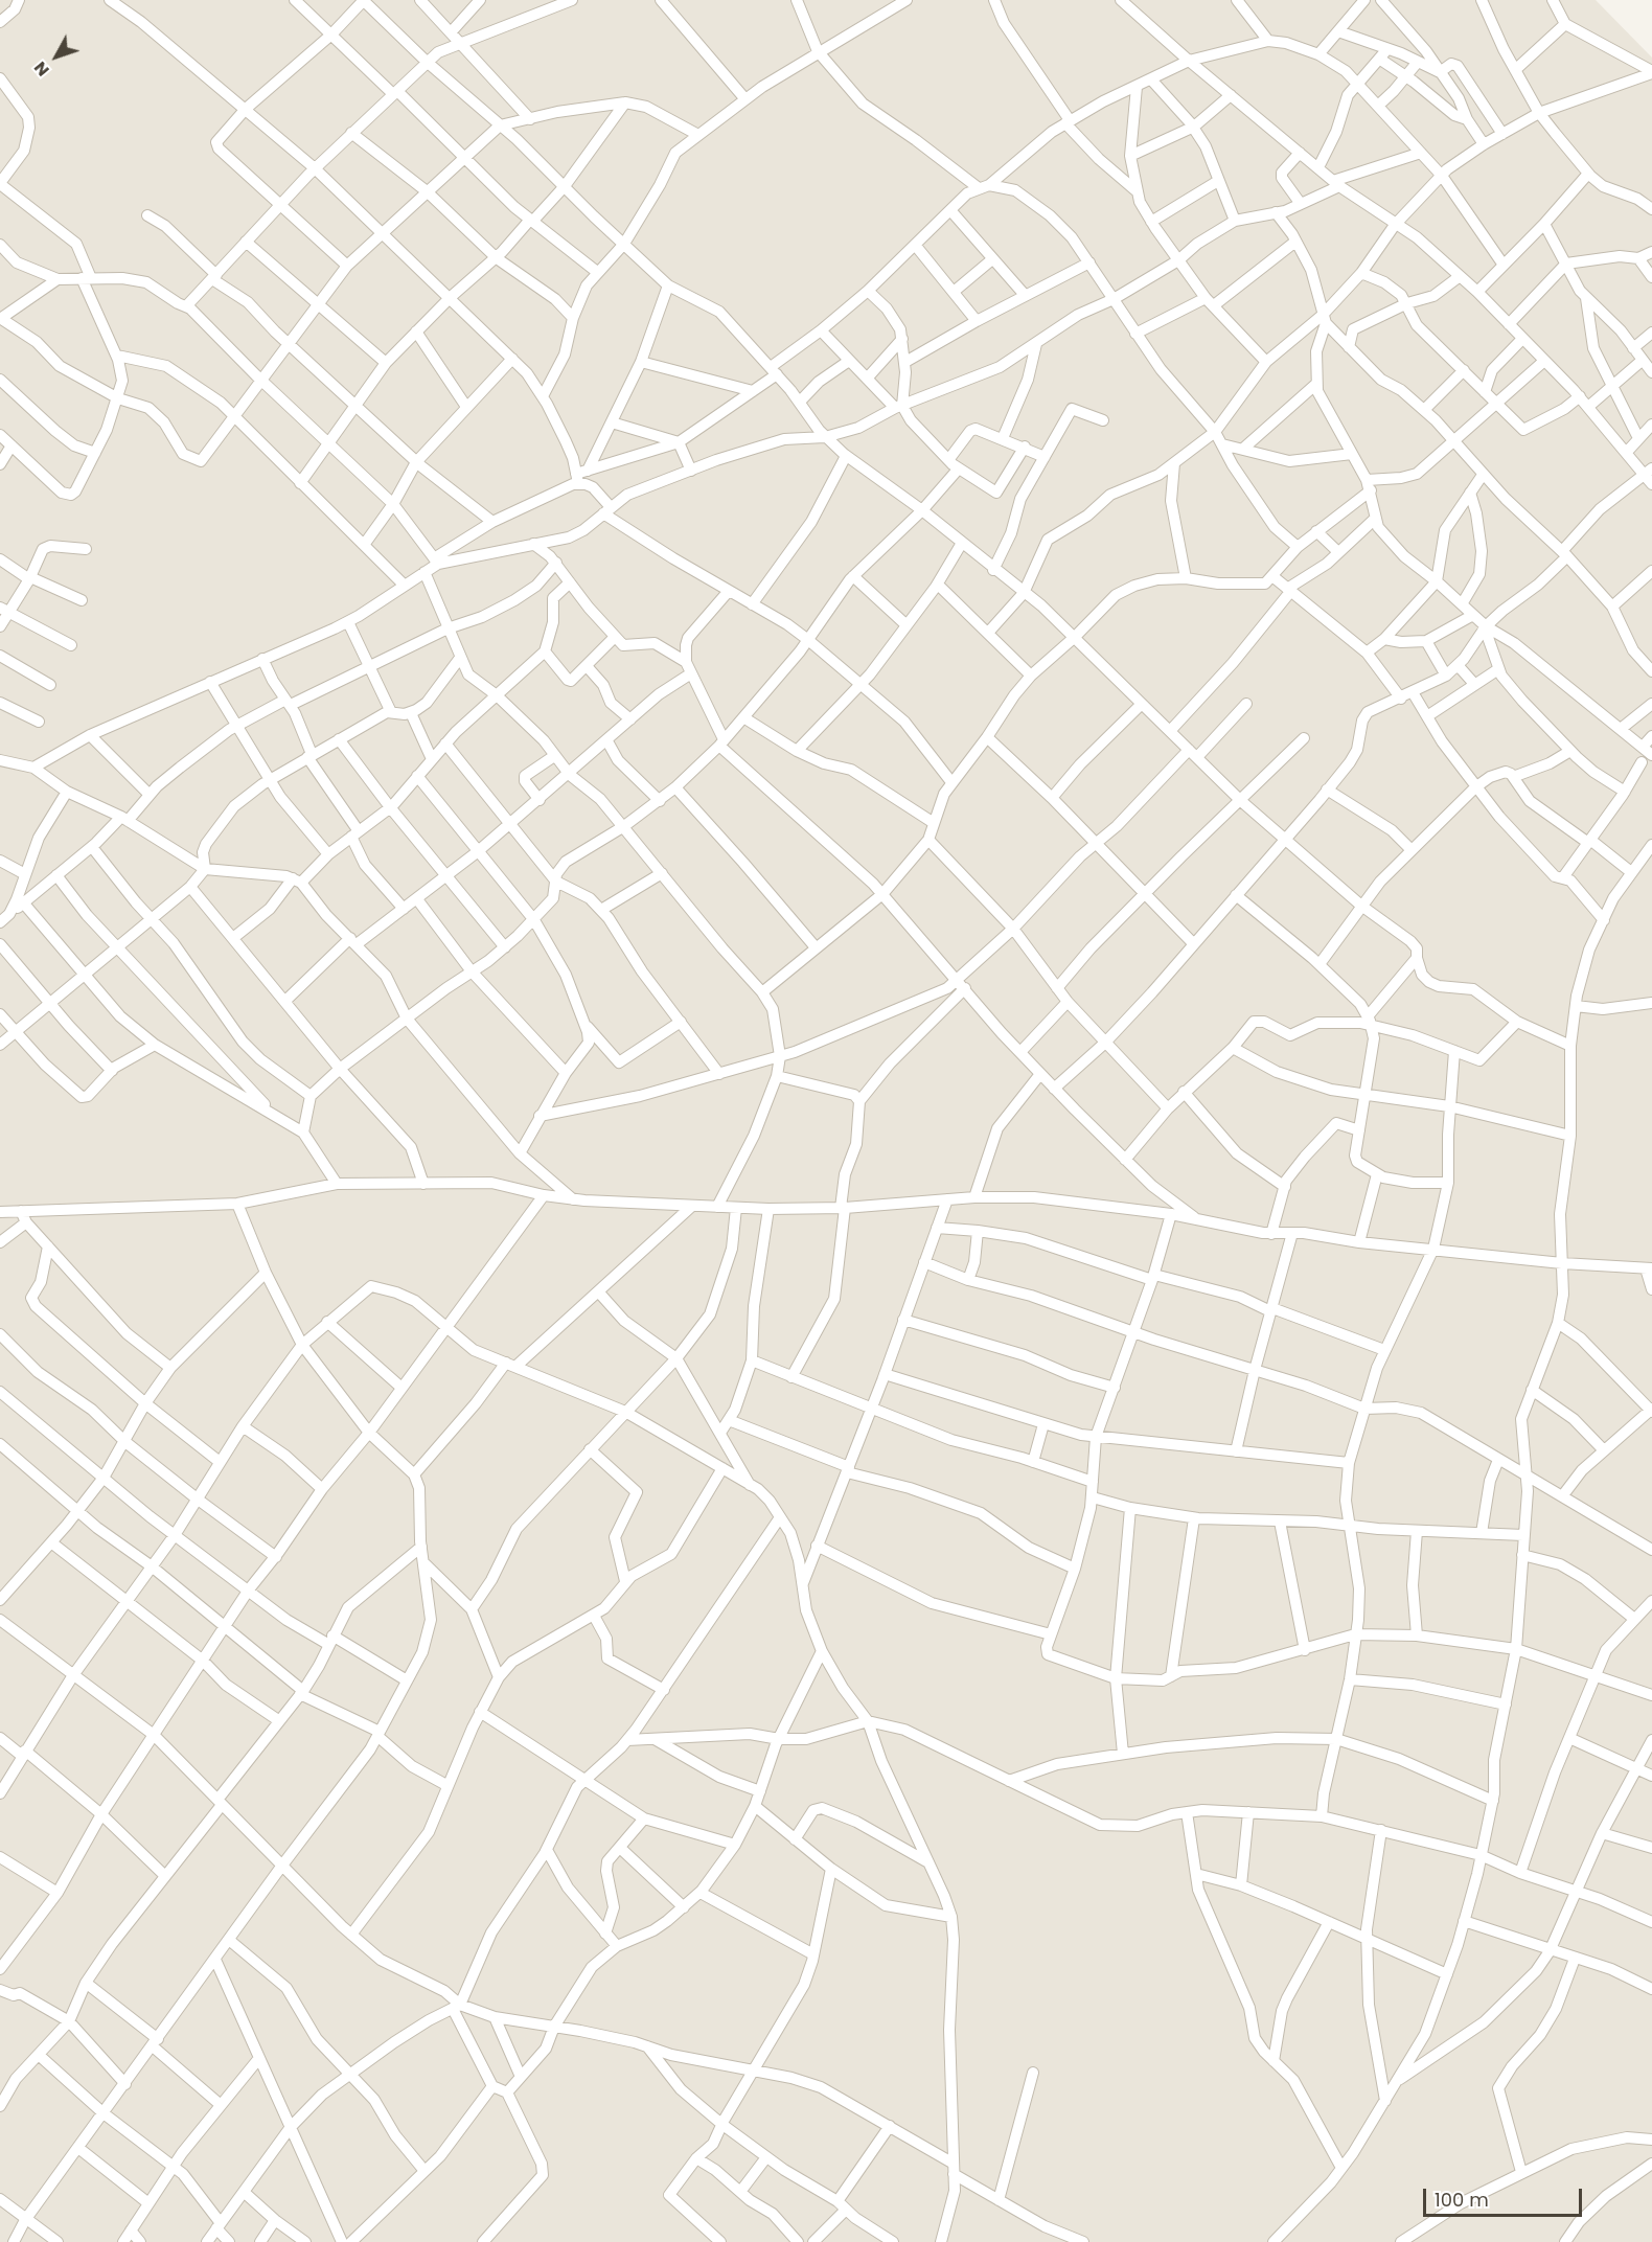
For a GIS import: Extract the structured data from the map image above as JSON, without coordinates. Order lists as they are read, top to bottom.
{
  "scale_bar": "100 m",
  "north": "bottom left"
}
